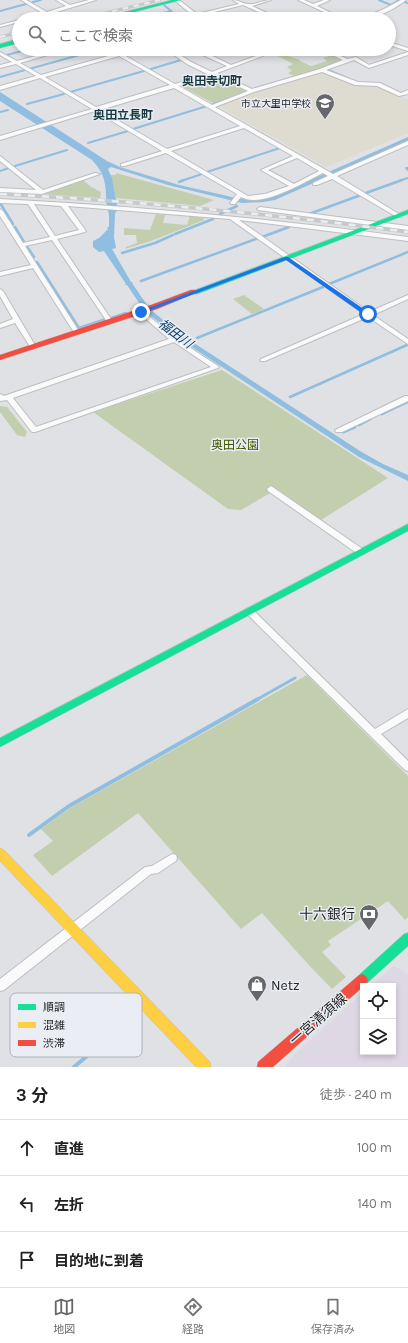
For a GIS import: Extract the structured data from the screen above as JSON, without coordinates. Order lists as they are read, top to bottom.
{
  "streets": {
    "street": ["一宮清須線"]
  },
  "districts": ["奥田寺切町", "奥田立長町"],
  "water": ["福田川"],
  "parks": ["奥田公園"],
  "places": {
    "school or university": ["市立大里中学校"],
    "bank": ["十六銀行"],
    "shop": ["Netz"]
  },
  "legend": ["順調", "混雑", "渋滞"],
  "page": {
    "search": "ここで検索",
    "heading": ["3 分", "徒歩 · 240 m"],
    "list": [
      ["直進", "100 m"],
      ["左折", "140 m"],
      "目的地に到着"
    ],
    "nav": ["地図", "経路", "保存済み"]
  }
}
